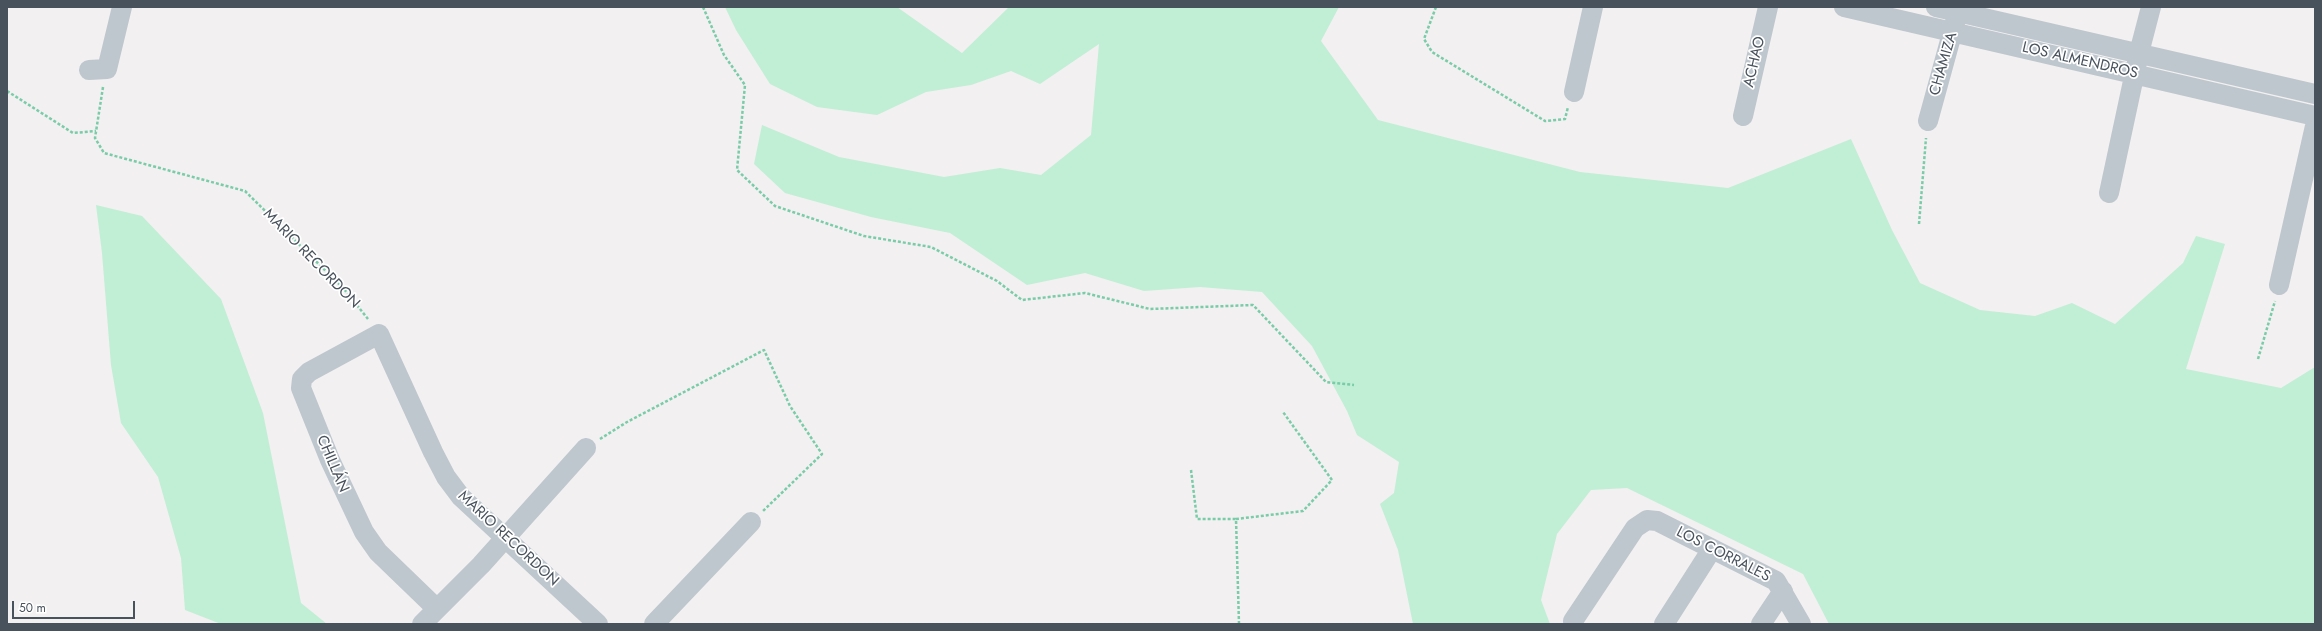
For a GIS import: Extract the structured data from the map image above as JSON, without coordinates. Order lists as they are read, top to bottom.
{
  "streets": {
    "street": [
      "LOS ALMENDROS",
      "ACHAO",
      "CHAMIZA",
      "MARIO RECORDON",
      "CHILLÁN",
      "LOS CORRALES"
    ]
  },
  "crossings": [
    ["LOS ALMENDROS", "CHAMIZA"],
    ["MARIO RECORDON", "CHILLÁN"]
  ],
  "scale_bar": "50 m"
}
